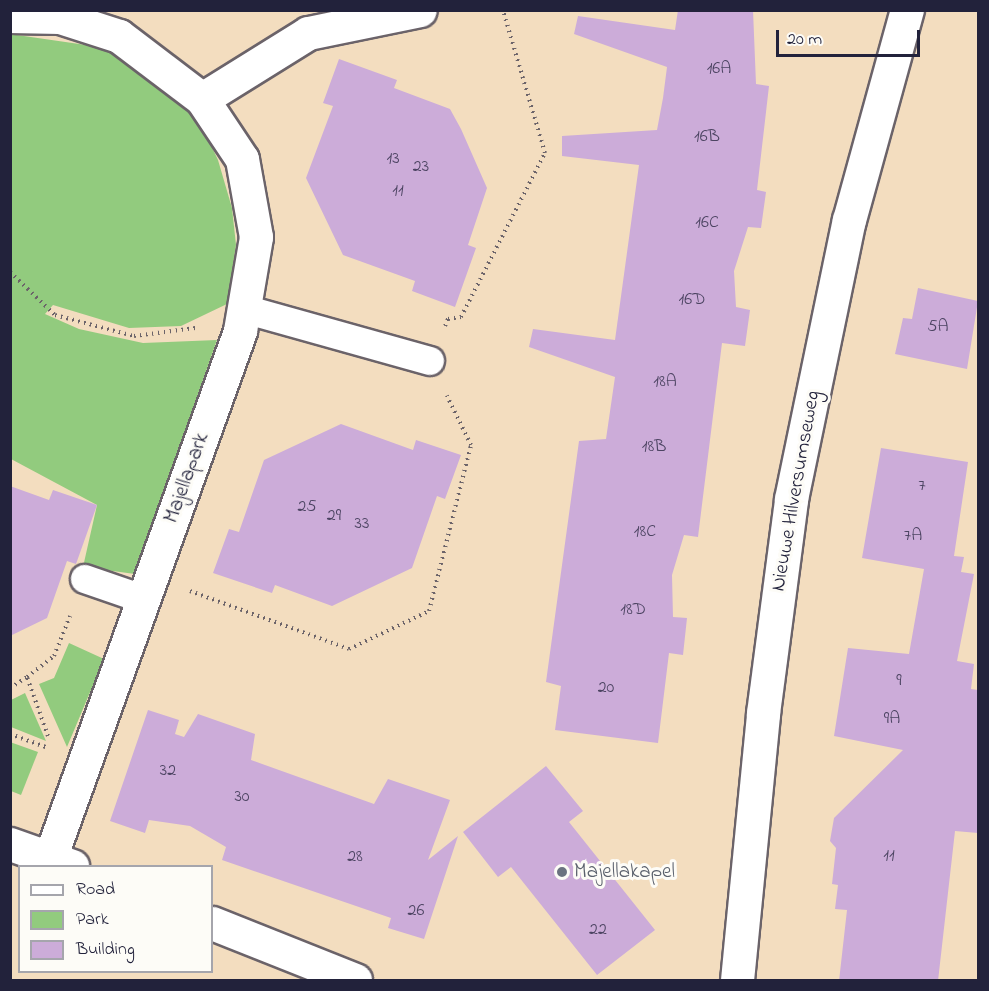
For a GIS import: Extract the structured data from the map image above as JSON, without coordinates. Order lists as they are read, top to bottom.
{
  "streets": {
    "street": ["Majellapark", "Nieuwe Hilversumseweg"]
  },
  "places": ["Majellakapel"],
  "house_numbers": [
    "16A",
    "16B",
    "13",
    "23",
    "11",
    "16C",
    "16D",
    "5A",
    "18A",
    "18B",
    "7",
    "25",
    "29",
    "33",
    "18C",
    "7A",
    "18D",
    "9",
    "20",
    "9A",
    "32",
    "30",
    "11",
    "28",
    "26",
    "22"
  ],
  "legend": ["Road", "Park", "Building"],
  "scale_bar": "20 m"
}
